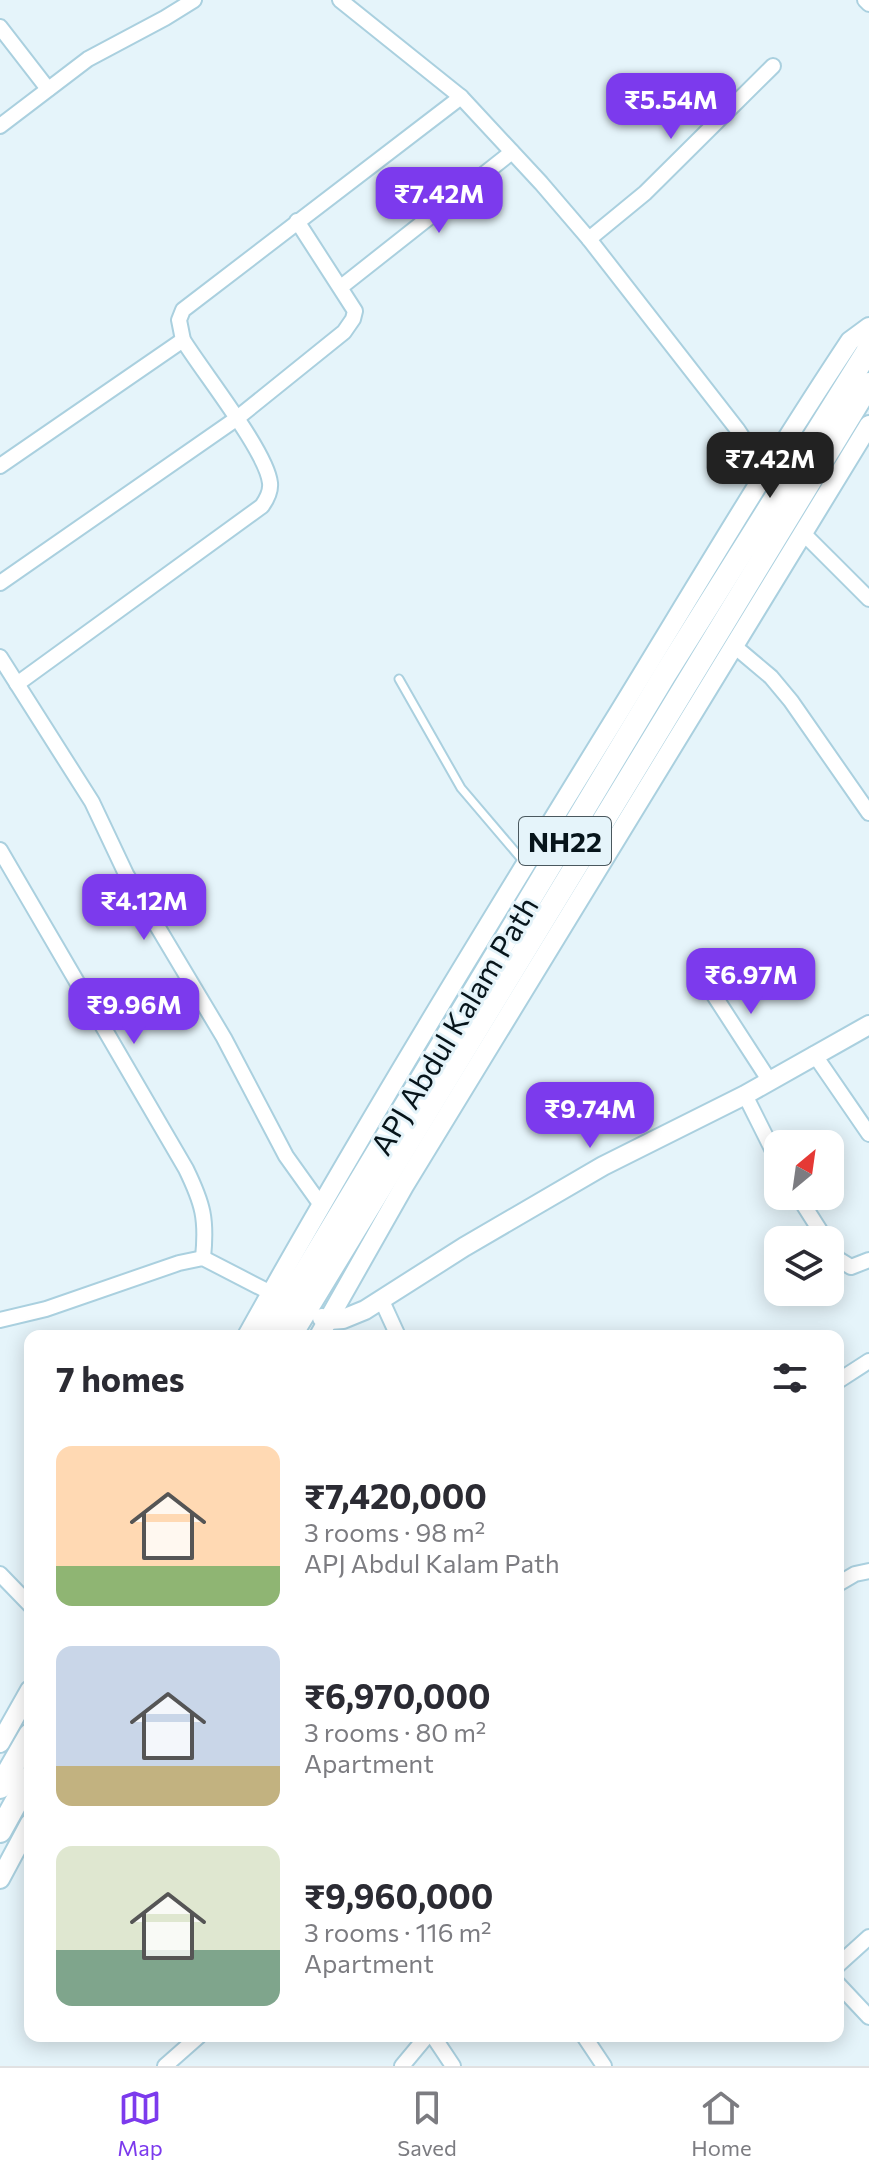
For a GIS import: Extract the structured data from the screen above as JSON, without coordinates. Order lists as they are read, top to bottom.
{
  "streets": {
    "highway": ["NH22", "APJ Abdul Kalam Path"]
  },
  "crossings": [
    ["NH22", "APJ Abdul Kalam Path"]
  ],
  "north": "top right",
  "page": {
    "price": [
      "₹5.54M",
      "₹7.42M",
      "₹7.42M",
      "₹4.12M",
      "₹6.97M",
      "₹9.96M",
      "₹9.74M"
    ],
    "heading": "7 homes",
    "list": [
      {
        "name": "₹7,420,000",
        "note": "3 rooms · 98 m² · APJ Abdul Kalam Path"
      },
      {
        "name": "₹6,970,000",
        "note": "3 rooms · 80 m² · Apartment"
      },
      {
        "name": "₹9,960,000",
        "note": "3 rooms · 116 m² · Apartment"
      }
    ],
    "tabs": ["Map", "Saved", "Home"]
  }
}
